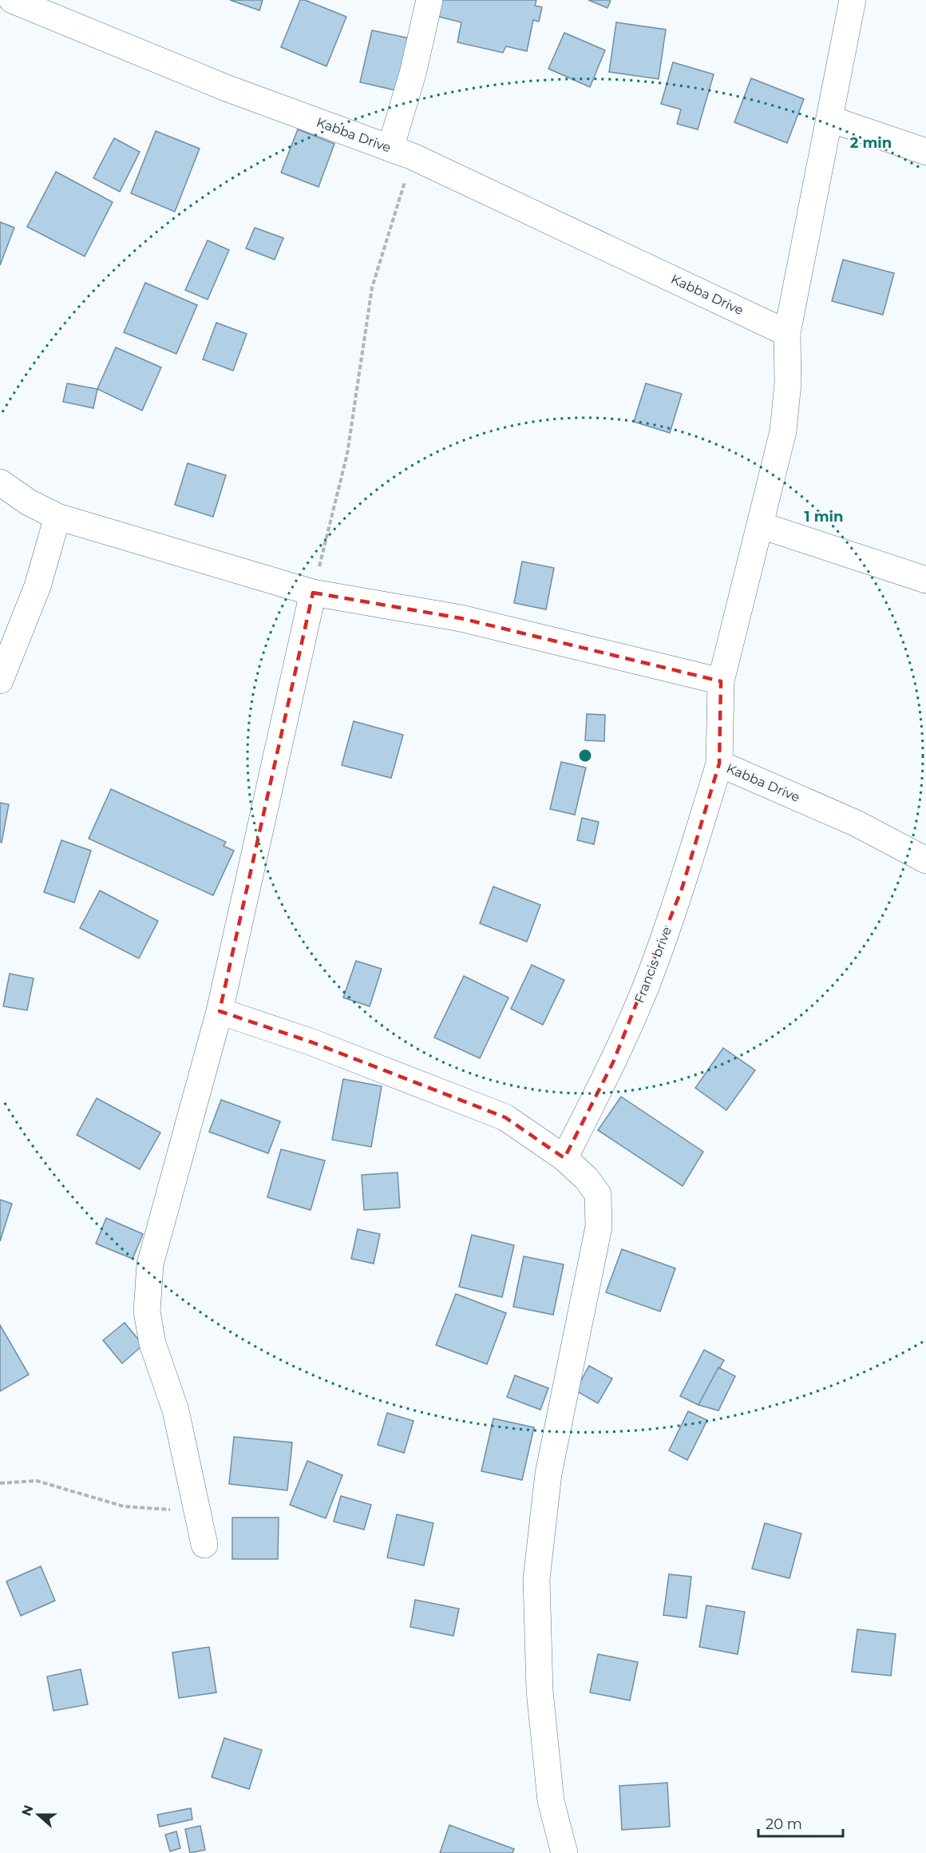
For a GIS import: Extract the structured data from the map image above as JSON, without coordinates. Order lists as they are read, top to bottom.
{
  "streets": {
    "street": ["Kabba Drive", "Francis brive"]
  },
  "crossings": [
    ["Kabba Drive", "Francis brive"]
  ],
  "scale_bar": "20 m",
  "north": "left",
  "rings": ["2 min", "1 min"]
}
